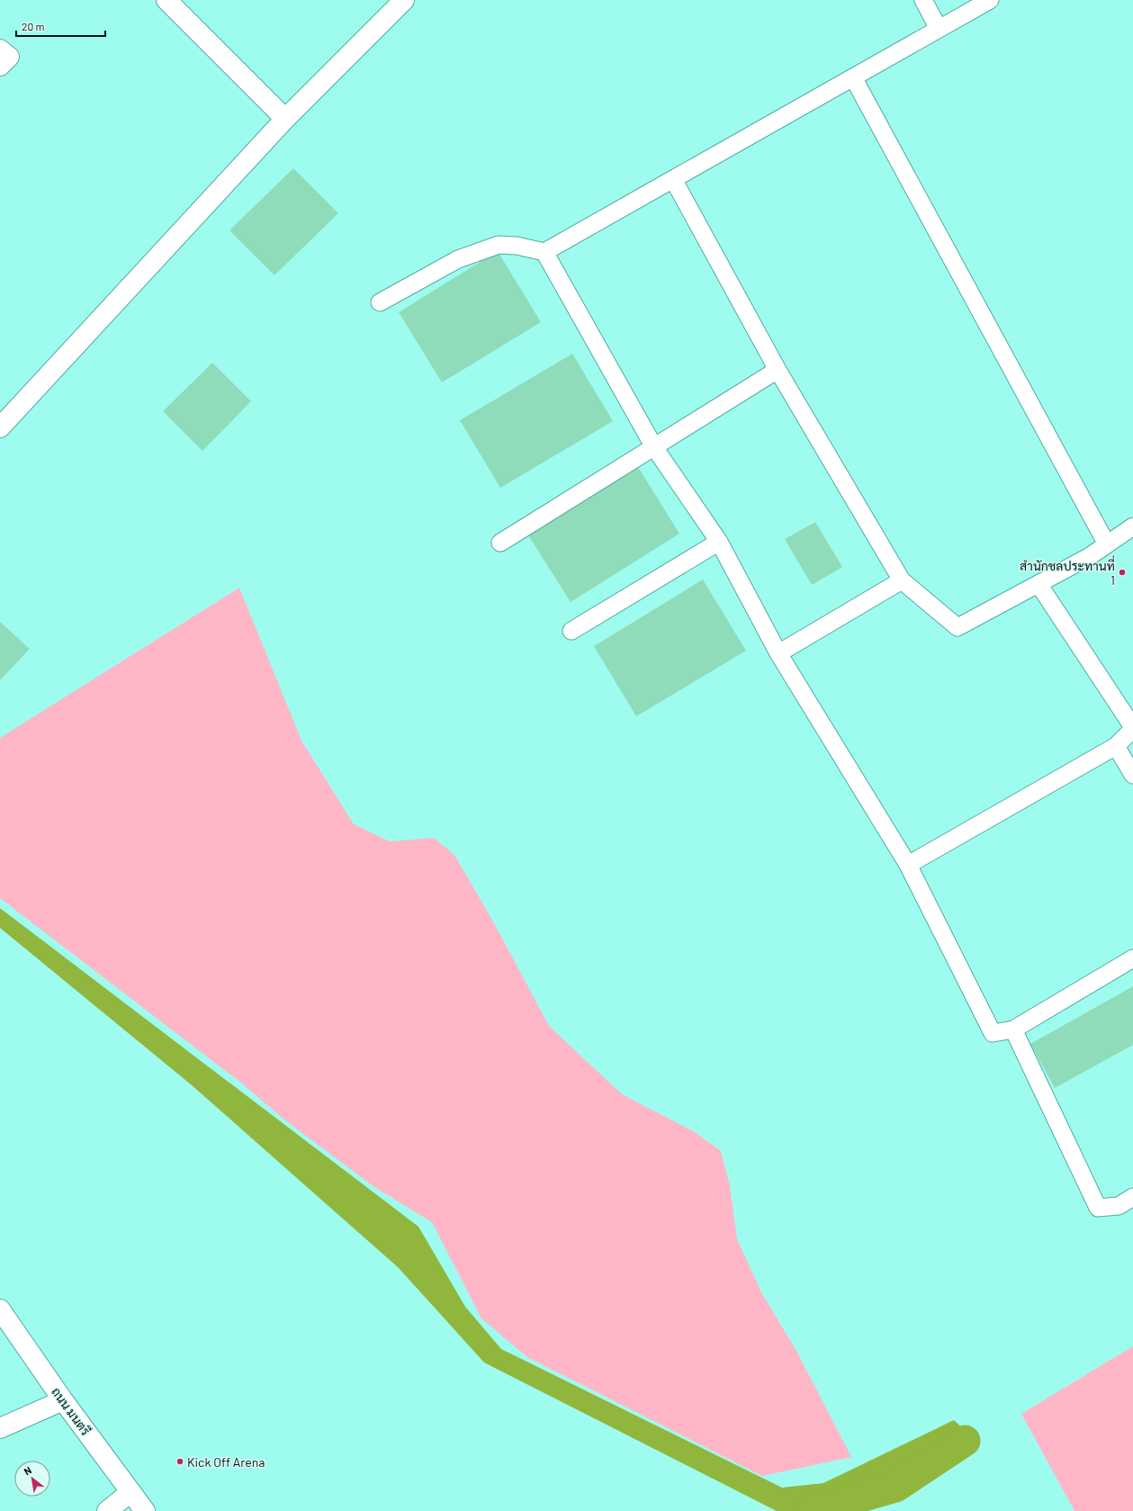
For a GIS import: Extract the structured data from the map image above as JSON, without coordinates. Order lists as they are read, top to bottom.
{
  "streets": {
    "street": ["ถนน มนตรี"]
  },
  "places": ["สำนักชลประทานที่ 1", "Kick Off Arena"],
  "scale_bar": "20 m",
  "north": "top left"
}
